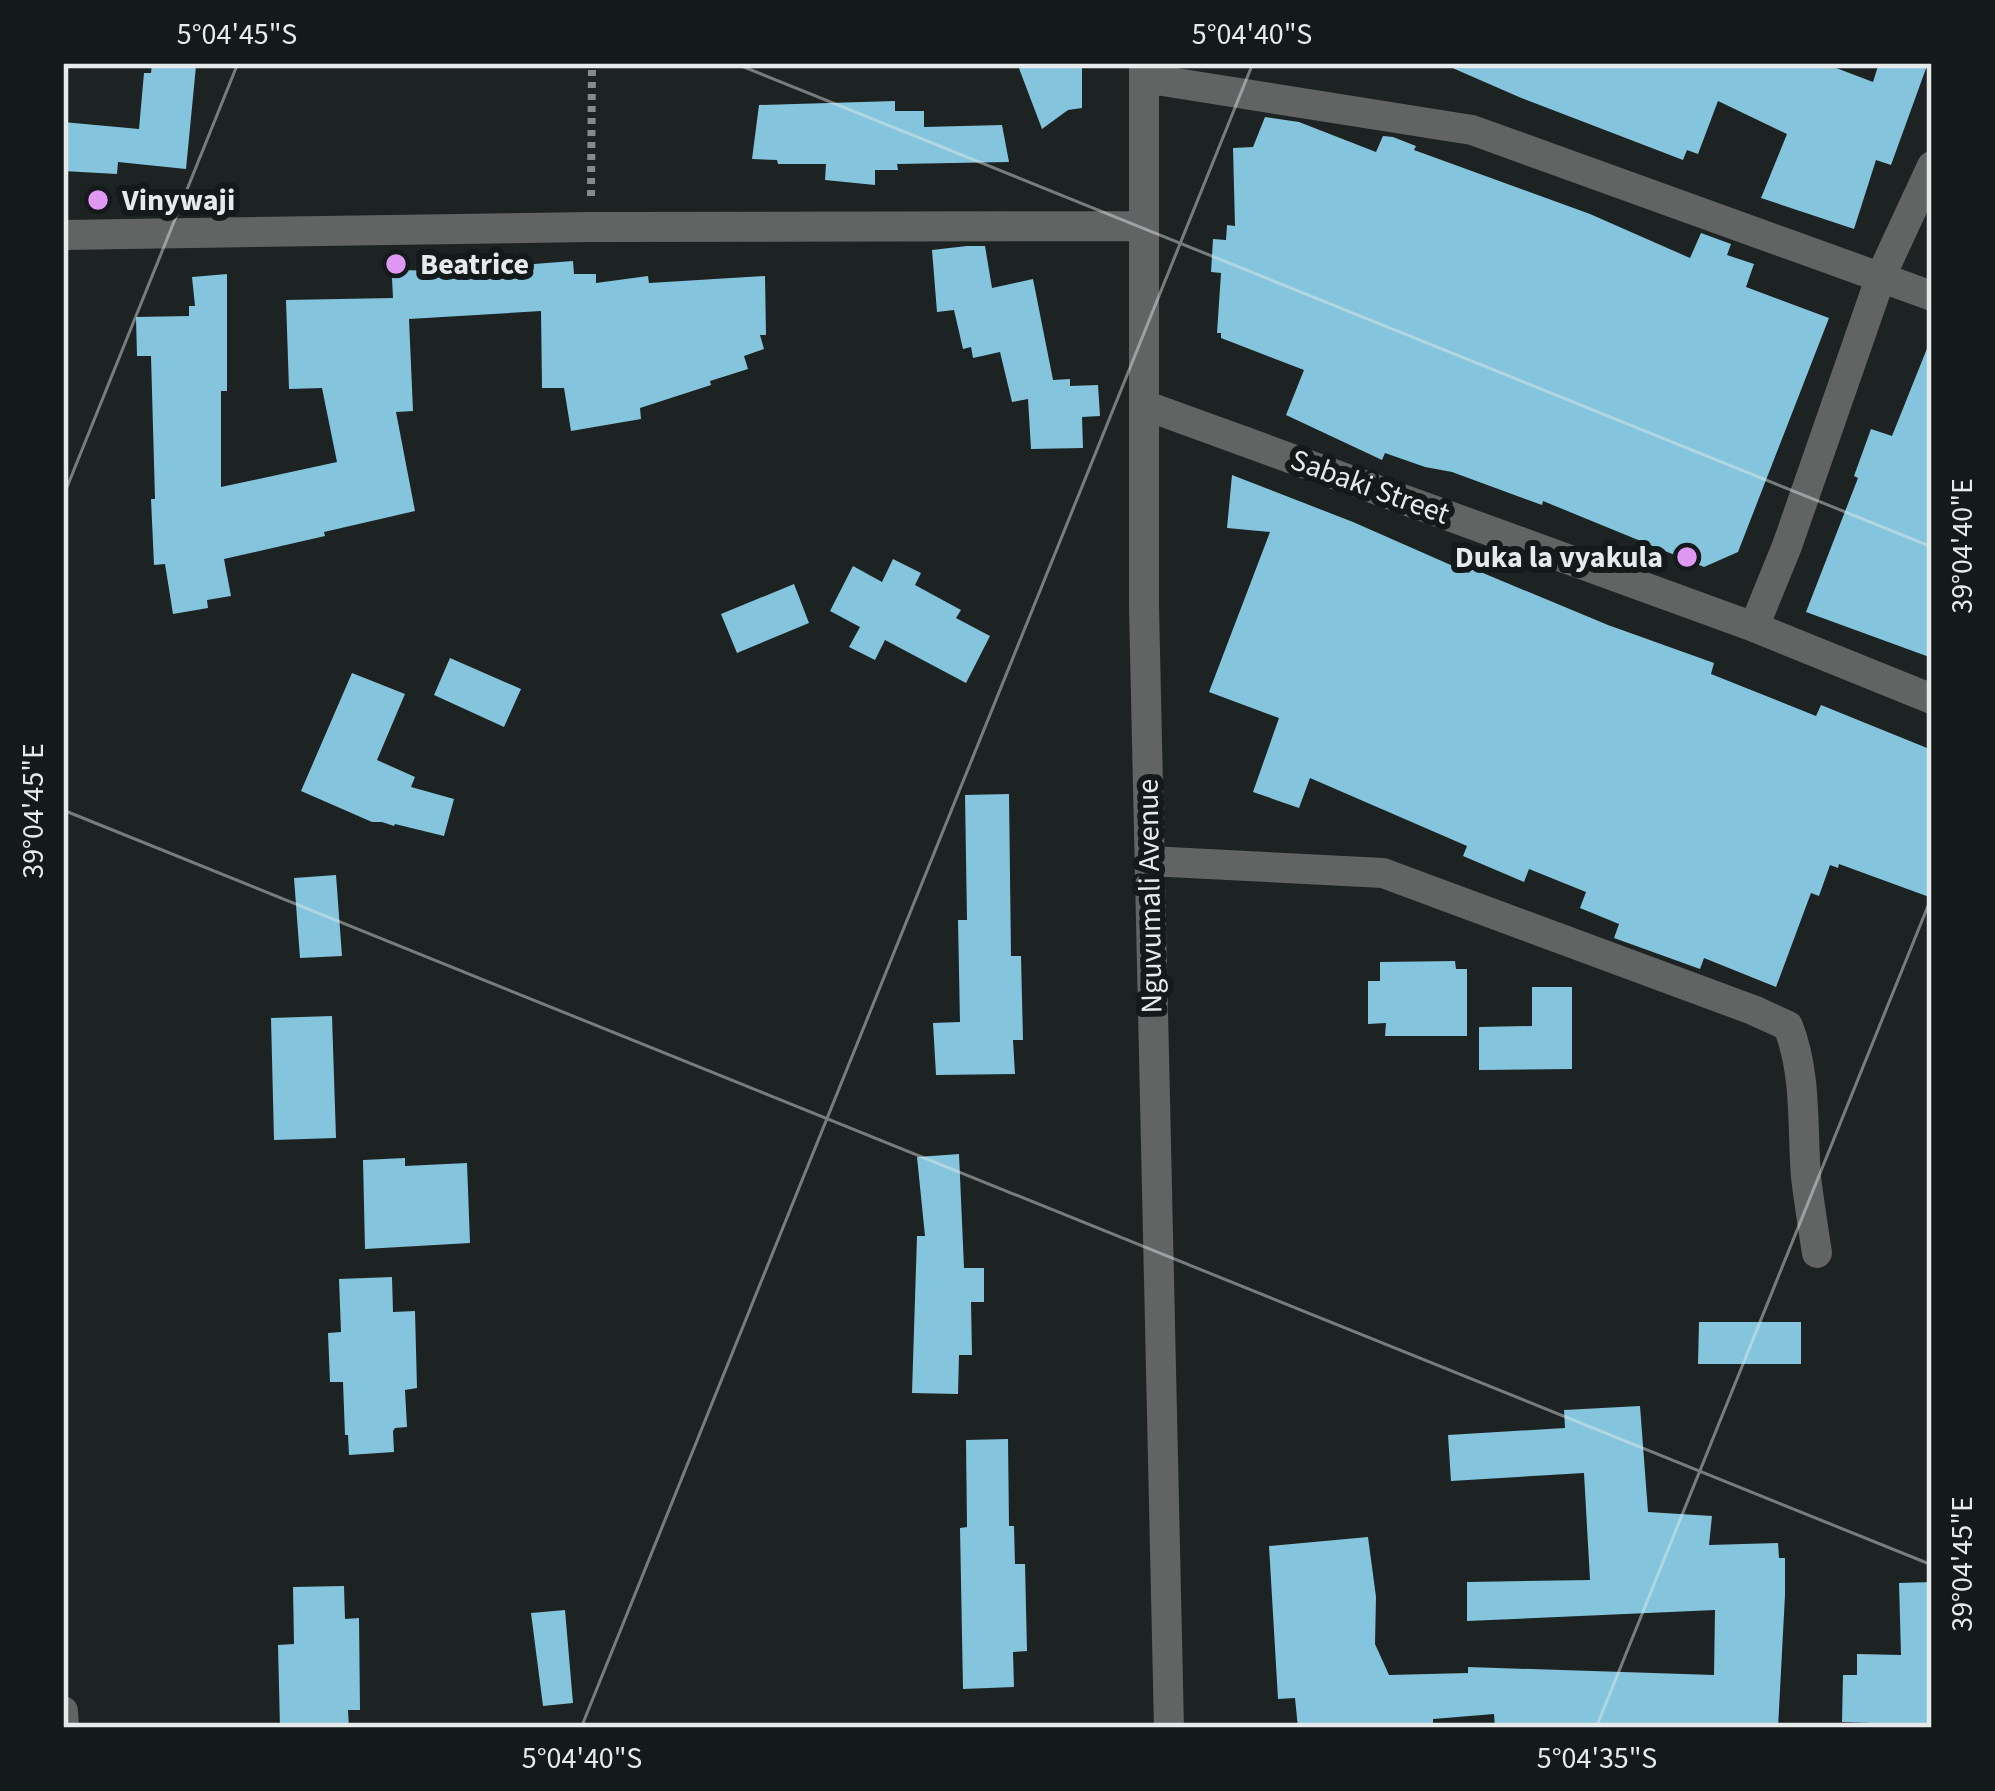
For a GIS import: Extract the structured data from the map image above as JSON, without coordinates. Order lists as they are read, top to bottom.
{
  "streets": {
    "street": ["Sabaki Street", "Nguvumali Avenue"]
  },
  "crossings": [
    ["Sabaki Street", "Nguvumali Avenue"]
  ],
  "places": ["Vinywaji", "Beatrice", "Duka la vyakula"],
  "coordinates": [
    "5°04'45\"S",
    "5°04'40\"S",
    "39°04'40\"E",
    "39°04'45\"E",
    "5°04'35\"S"
  ]
}
